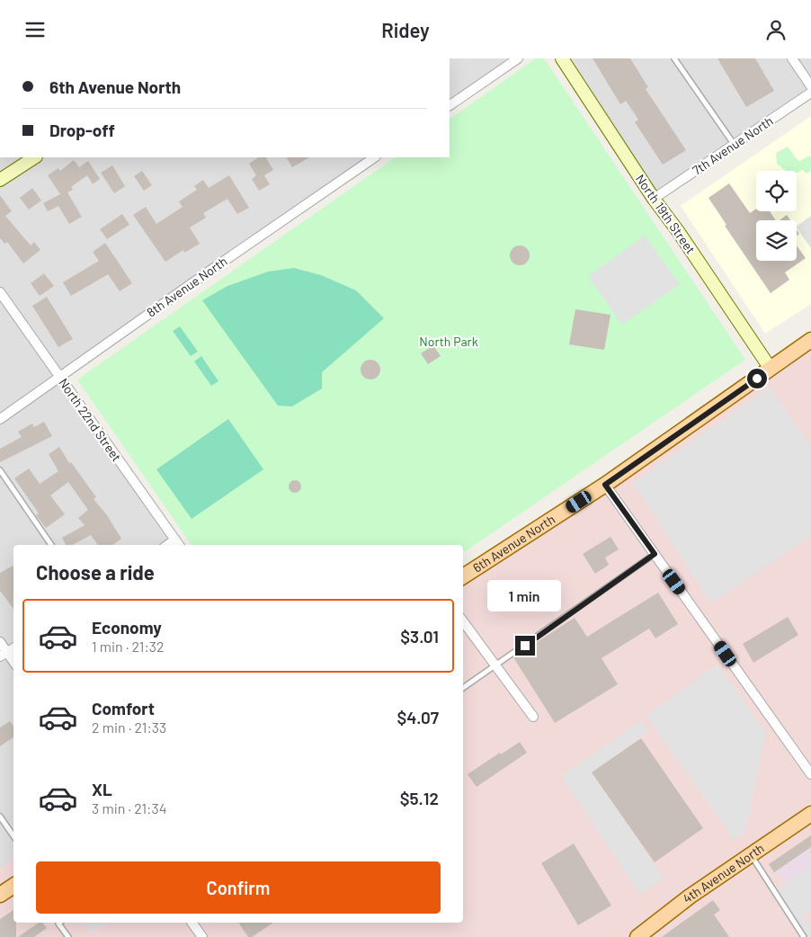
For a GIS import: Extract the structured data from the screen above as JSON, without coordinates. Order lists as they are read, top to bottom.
{
  "streets": {
    "main road": ["6th Avenue North", "4th Avenue North"],
    "street": [
      "7th Avenue North",
      "North 19th Street",
      "8th Avenue North",
      "North 22nd Street"
    ]
  },
  "crossings": [
    ["7th Avenue North", "North 19th Street"],
    ["North 19th Street", "6th Avenue North"],
    ["8th Avenue North", "North 22nd Street"]
  ],
  "parks": ["North Park"],
  "page": {
    "header": "Ridey",
    "banner": ["6th Avenue North", "Drop-off"],
    "heading": "Choose a ride",
    "bubble": "1 min",
    "list": [
      {
        "name": "Economy",
        "note": "1 min · 21:32",
        "value": "$3.01"
      },
      {
        "name": "Comfort",
        "note": "2 min · 21:33",
        "value": "$4.07"
      },
      {
        "name": "XL",
        "note": "3 min · 21:34",
        "value": "$5.12"
      }
    ],
    "buttons": "Confirm"
  }
}
